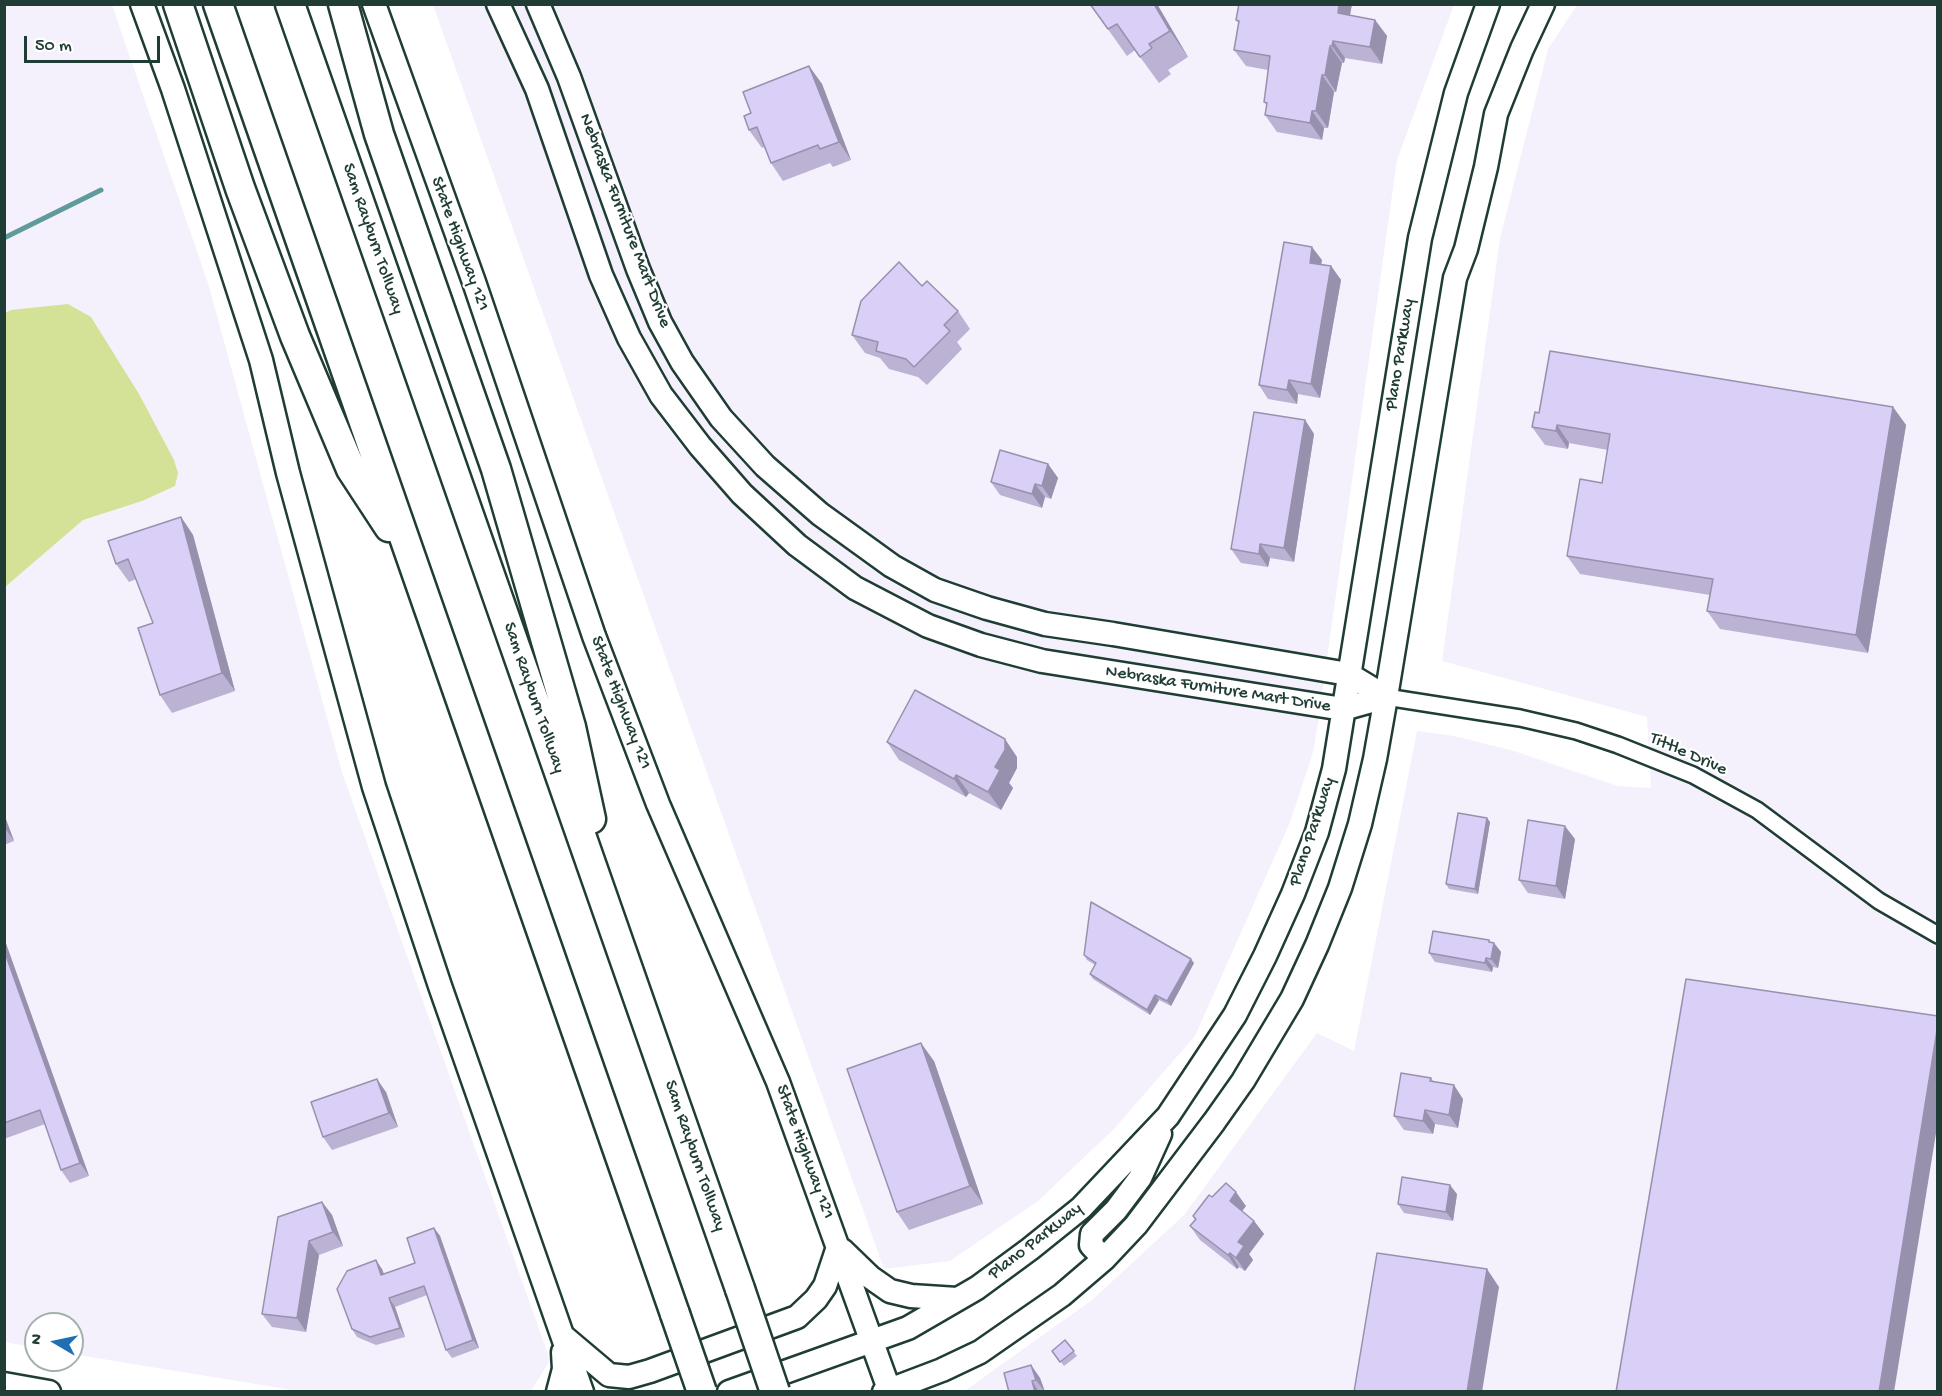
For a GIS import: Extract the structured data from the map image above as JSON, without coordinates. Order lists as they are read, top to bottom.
{
  "streets": {
    "highway": ["Sam Rayburn Tollway"],
    "main road": ["Nebraska Furniture Mart Drive", "State Highway 121", "Plano Parkway"],
    "street": ["Tittle Drive"]
  },
  "crossings": [
    ["Nebraska Furniture Mart Drive", "Plano Parkway"],
    ["Nebraska Furniture Mart Drive", "Tittle Drive"],
    ["State Highway 121", "Plano Parkway"]
  ],
  "scale_bar": "50 m",
  "north": "left"
}
